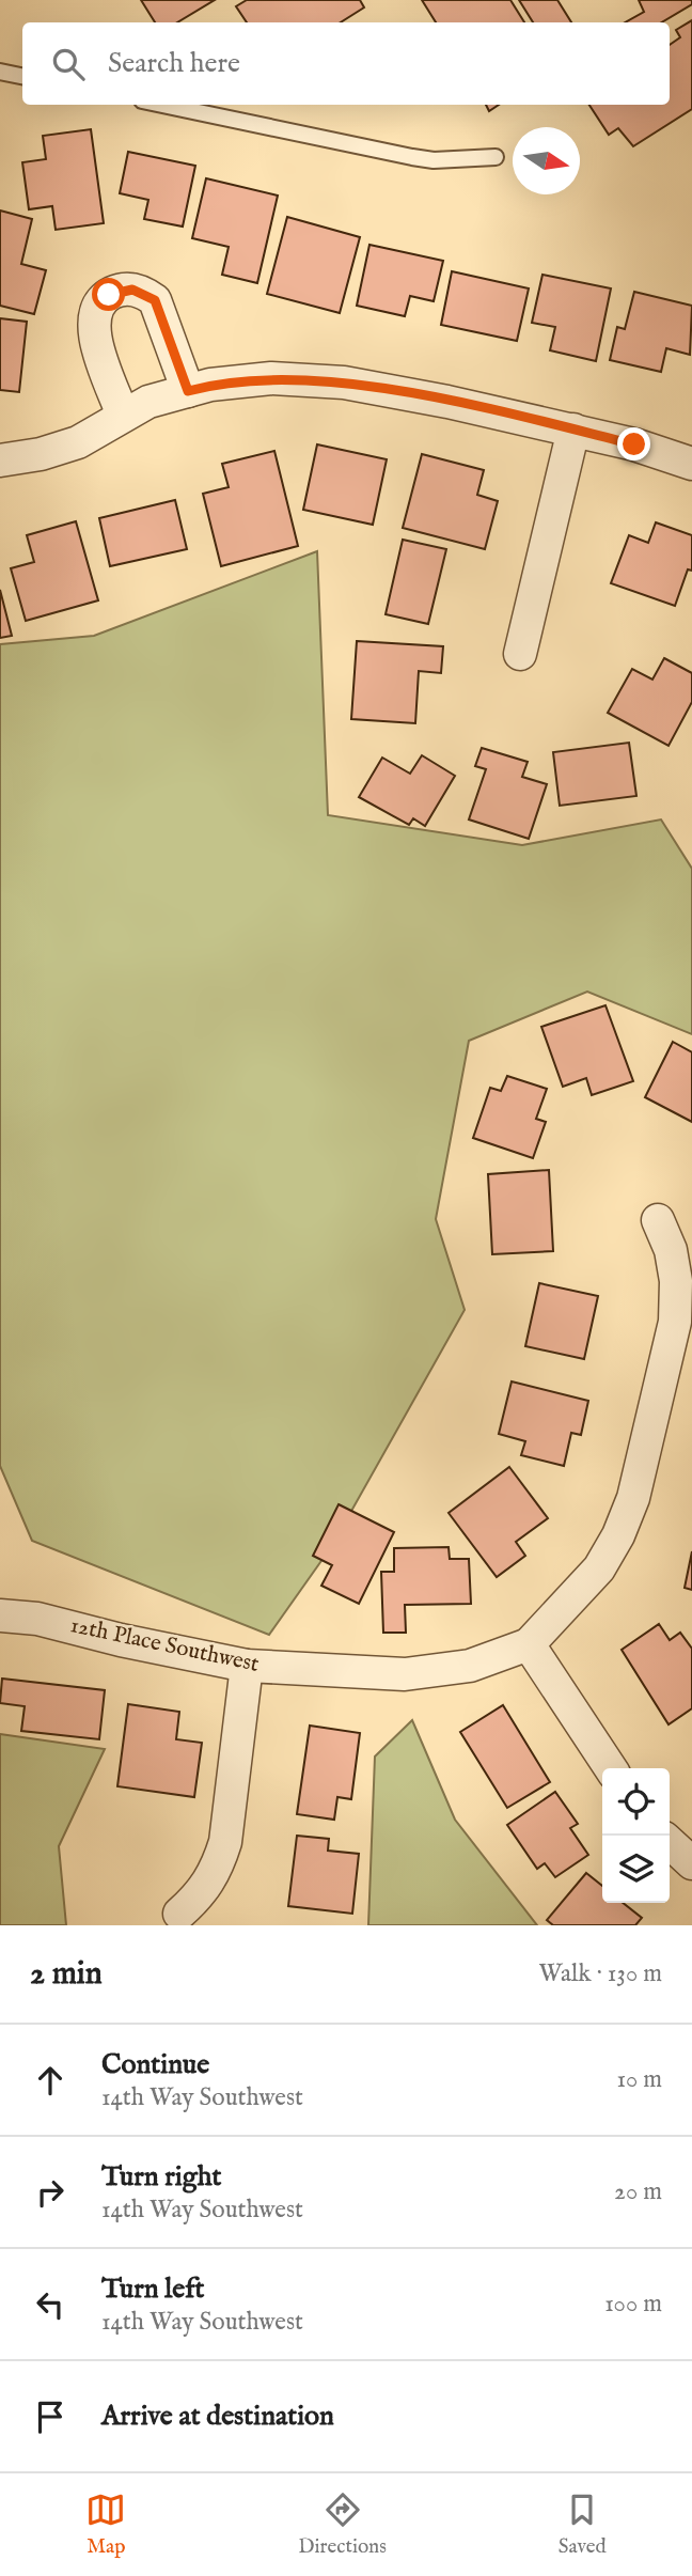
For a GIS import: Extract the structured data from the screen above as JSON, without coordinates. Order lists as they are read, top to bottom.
{
  "streets": {
    "street": ["12th Place Southwest"]
  },
  "north": "right",
  "page": {
    "search": "Search here",
    "heading": ["2 min", "Walk · 130 m"],
    "list": [
      ["Continue", "14th Way Southwest", "10 m"],
      ["Turn right", "14th Way Southwest", "20 m"],
      ["Turn left", "14th Way Southwest", "100 m"],
      "Arrive at destination"
    ],
    "nav": ["Map", "Directions", "Saved"]
  }
}
